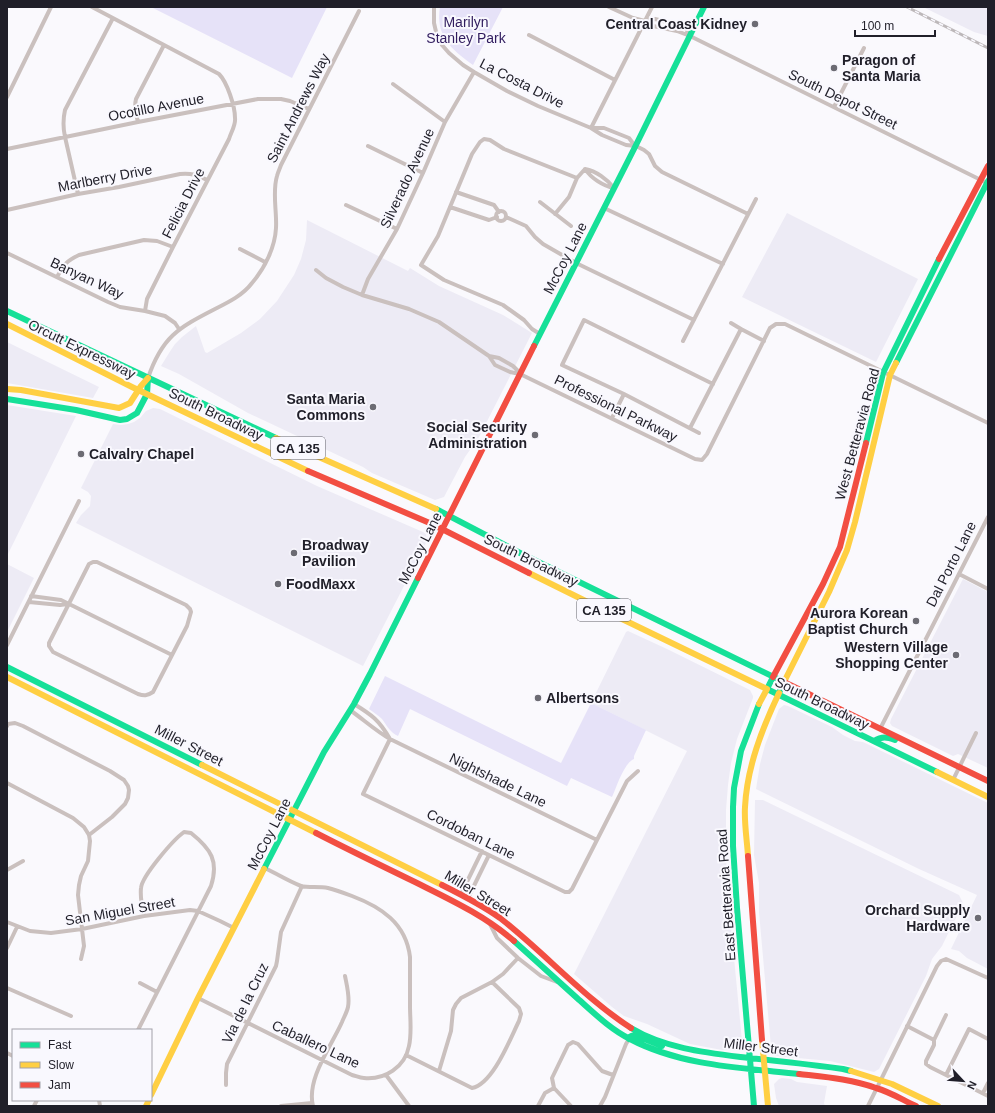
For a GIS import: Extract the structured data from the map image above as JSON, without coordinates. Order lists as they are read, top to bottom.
{
  "streets": {
    "main road": [
      "McCoy Lane",
      "Orcutt Expressway",
      "South Broadway",
      "West Betteravia Road",
      "CA 135",
      "Miller Street",
      "East Betteravia Road"
    ],
    "street": [
      "La Costa Drive",
      "South Depot Street",
      "Ocotillo Avenue",
      "Saint Andrews Way",
      "Marlberry Drive",
      "Silverado Avenue",
      "Felicia Drive",
      "Banyan Way",
      "Professional Parkway",
      "Dal Porto Lane",
      "Nightshade Lane",
      "Cordoban Lane",
      "San Miguel Street",
      "Via de la Cruz",
      "Caballero Lane"
    ]
  },
  "crossings": [
    ["La Costa Drive", "Silverado Avenue"],
    ["La Costa Drive", "McCoy Lane"],
    ["South Depot Street", "McCoy Lane"],
    ["South Depot Street", "West Betteravia Road"],
    ["Ocotillo Avenue", "Saint Andrews Way"],
    ["Ocotillo Avenue", "Felicia Drive"],
    ["Saint Andrews Way", "Banyan Way"],
    ["Saint Andrews Way", "Orcutt Expressway"],
    ["Saint Andrews Way", "South Broadway"],
    ["Marlberry Drive", "Felicia Drive"],
    ["Silverado Avenue", "Professional Parkway"],
    ["Felicia Drive", "Banyan Way"],
    ["McCoy Lane", "Professional Parkway"],
    ["McCoy Lane", "South Broadway"],
    ["McCoy Lane", "Miller Street"],
    ["McCoy Lane", "Nightshade Lane"],
    ["McCoy Lane", "San Miguel Street"],
    ["McCoy Lane", "Caballero Lane"],
    ["Orcutt Expressway", "South Broadway"],
    ["South Broadway", "West Betteravia Road"],
    ["South Broadway", "Dal Porto Lane"],
    ["South Broadway", "East Betteravia Road"],
    ["West Betteravia Road", "East Betteravia Road"],
    ["Miller Street", "East Betteravia Road"],
    ["Nightshade Lane", "Cordoban Lane"],
    ["Via de la Cruz", "Caballero Lane"]
  ],
  "parks": ["Marilyn Stanley Park"],
  "places": [
    "Central Coast Kidney",
    "Paragon of Santa Maria",
    "Santa Maria Commons",
    "Social Security Administration",
    "Calvalry Chapel",
    "Broadway Pavilion",
    "FoodMaxx",
    "Aurora Korean Baptist Church",
    "Western Village Shopping Center",
    "Albertsons",
    "Orchard Supply Hardware"
  ],
  "legend": ["Fast", "Slow", "Jam"],
  "scale_bar": "100 m",
  "north": "bottom right"
}
